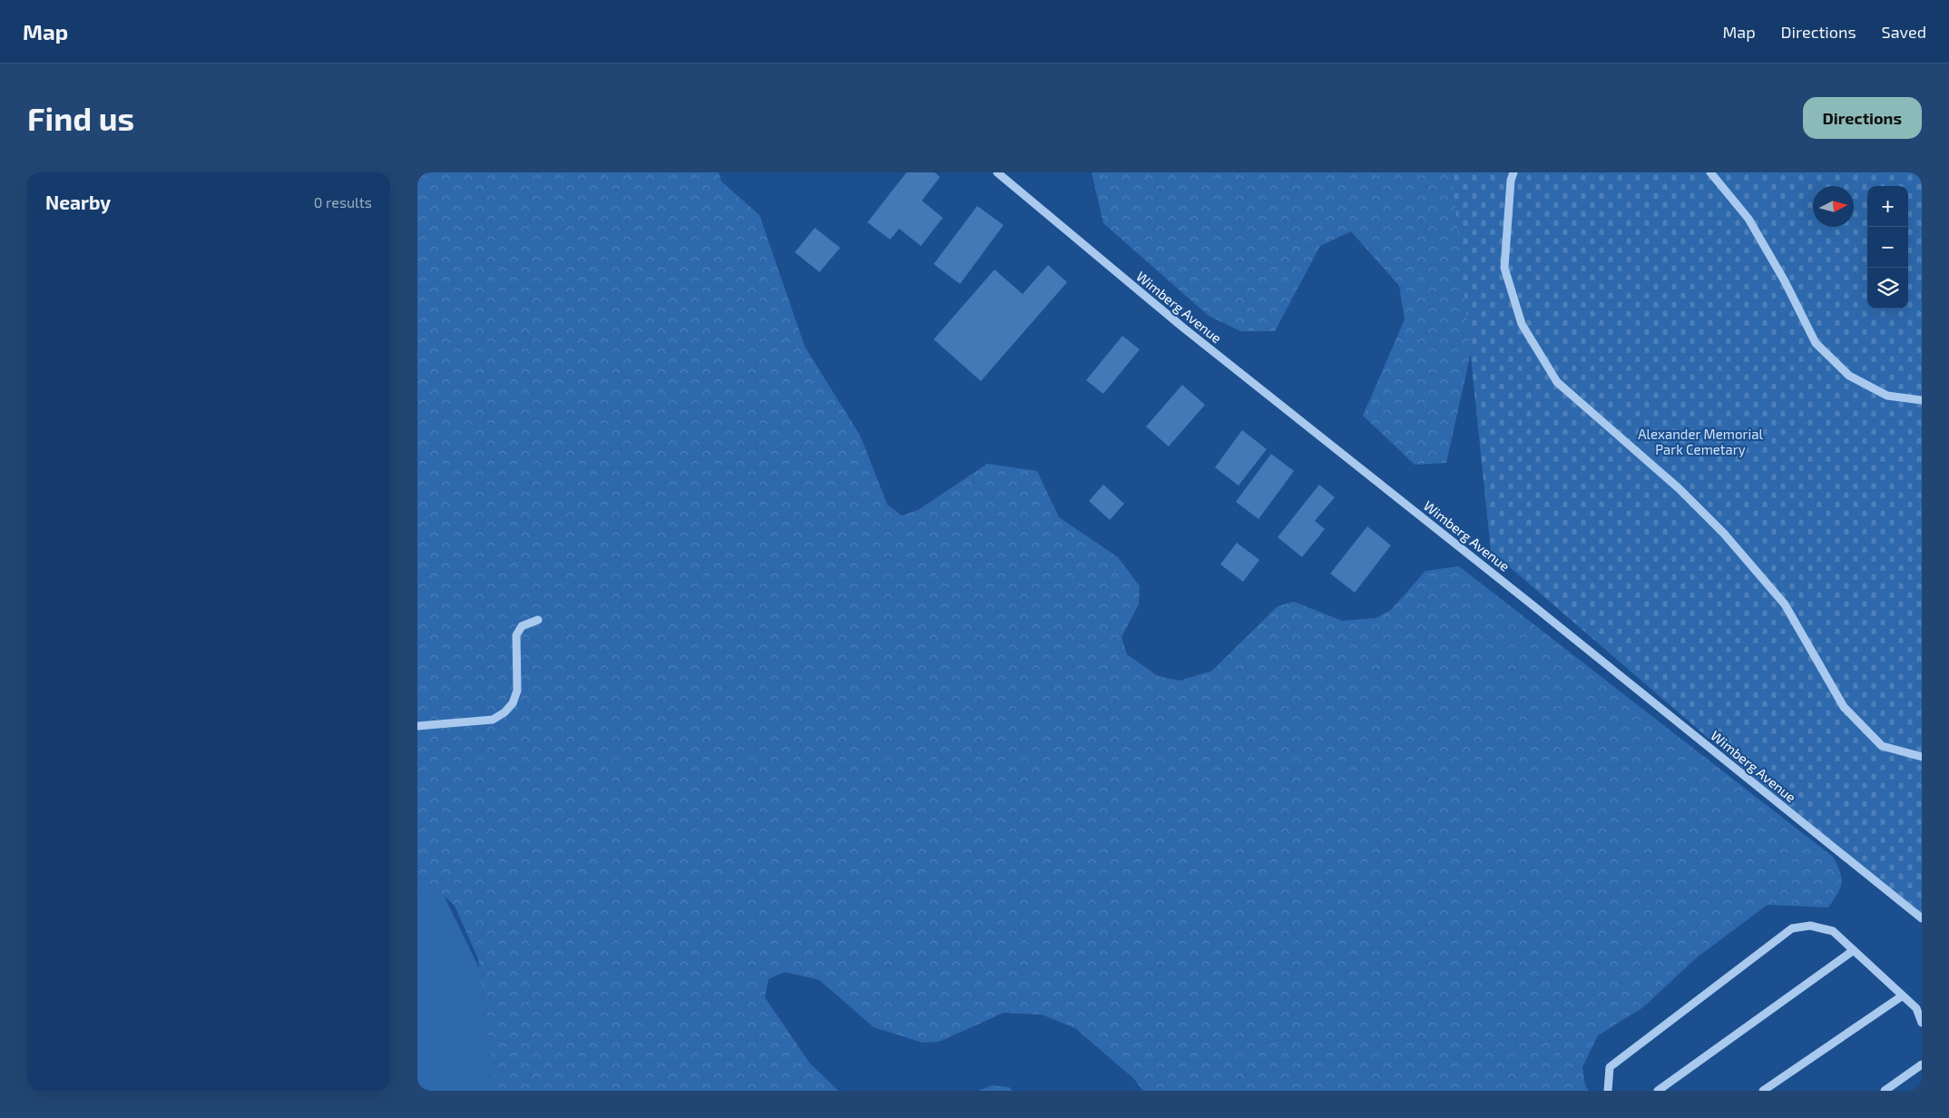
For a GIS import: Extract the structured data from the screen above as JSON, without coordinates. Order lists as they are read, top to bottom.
{
  "streets": {
    "street": ["Wimberg Avenue"]
  },
  "parks": ["Alexander Memorial Park Cemetary"],
  "north": "right",
  "page": {
    "header": "Map",
    "nav": ["Map", "Directions", "Saved"],
    "buttons": "Directions",
    "title": "Find us",
    "heading": ["Nearby", "0 results"],
    "map_buttons": ["+", "−"]
  }
}
